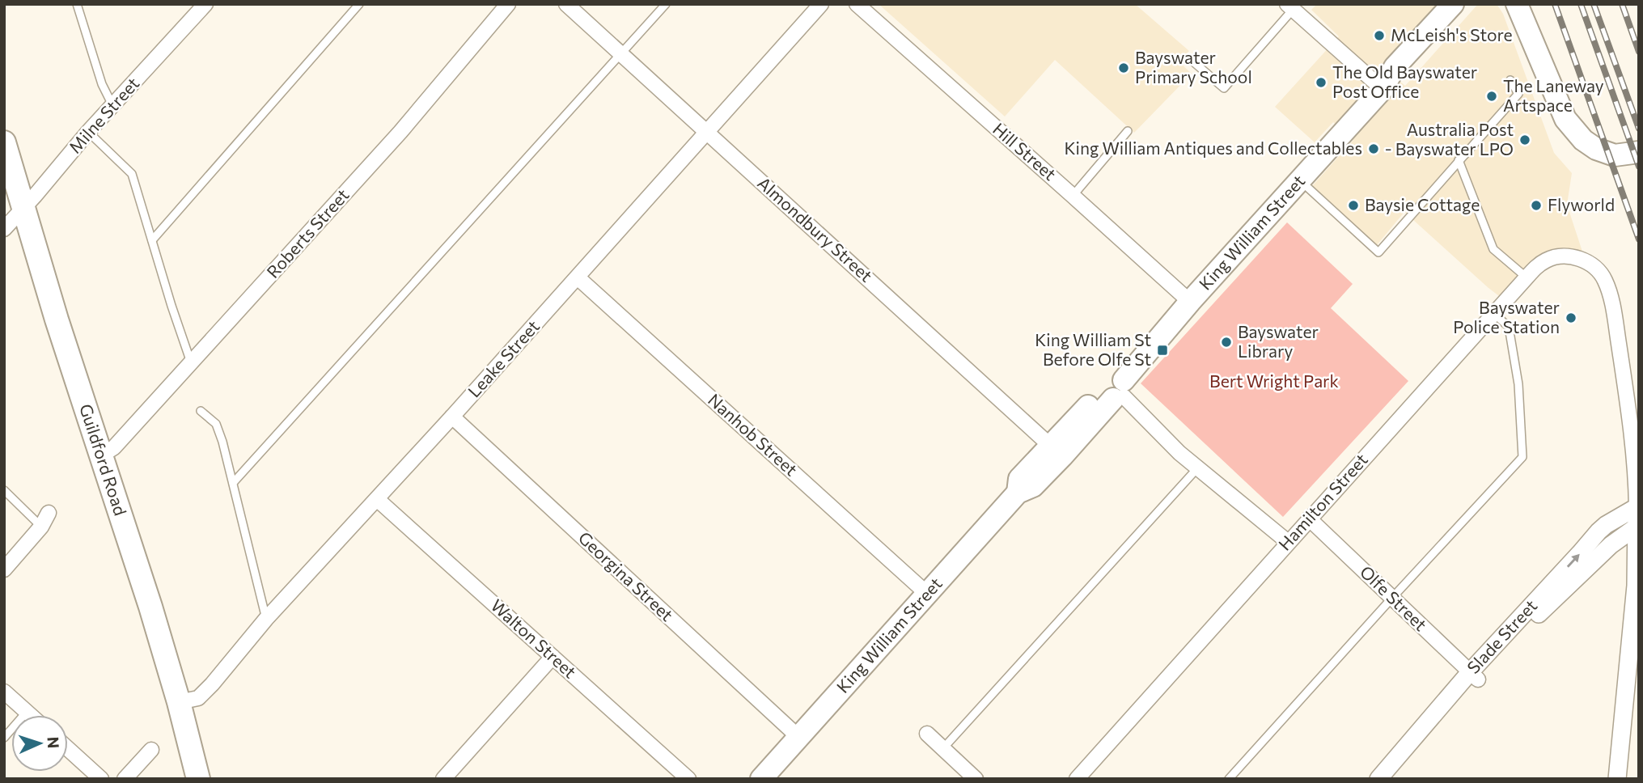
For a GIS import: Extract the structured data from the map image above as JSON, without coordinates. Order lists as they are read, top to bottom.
{
  "streets": {
    "highway": ["Guildford Road"],
    "main road": ["King William Street"],
    "street": [
      "Milne Street",
      "Hill Street",
      "Almondbury Street",
      "Roberts Street",
      "Leake Street",
      "Nanhob Street",
      "Hamilton Street",
      "Georgina Street",
      "Olfe Street",
      "Slade Street",
      "Walton Street"
    ]
  },
  "crossings": [
    ["Milne Street", "Guildford Road"],
    ["Hill Street", "King William Street"],
    ["Almondbury Street", "King William Street"],
    ["Almondbury Street", "Leake Street"],
    ["Roberts Street", "Guildford Road"],
    ["King William Street", "Nanhob Street"],
    ["King William Street", "Georgina Street"],
    ["Leake Street", "Nanhob Street"],
    ["Leake Street", "Guildford Road"],
    ["Leake Street", "Georgina Street"],
    ["Leake Street", "Walton Street"],
    ["Hamilton Street", "Olfe Street"],
    ["Hamilton Street", "Slade Street"],
    ["Olfe Street", "Slade Street"]
  ],
  "parks": ["Bert Wright Park"],
  "places": {
    "other": [
      "McLeish's Store",
      "Bayswater Primary School",
      "The Old Bayswater Post Office",
      "The Laneway Artspace",
      "Australia Post - Bayswater LPO",
      "King William Antiques and Collectables",
      "Baysie Cottage",
      "Flyworld",
      "Bayswater Police Station",
      "Bayswater Library"
    ],
    "transit": ["King William St Before Olfe St"]
  },
  "north": "right"
}
